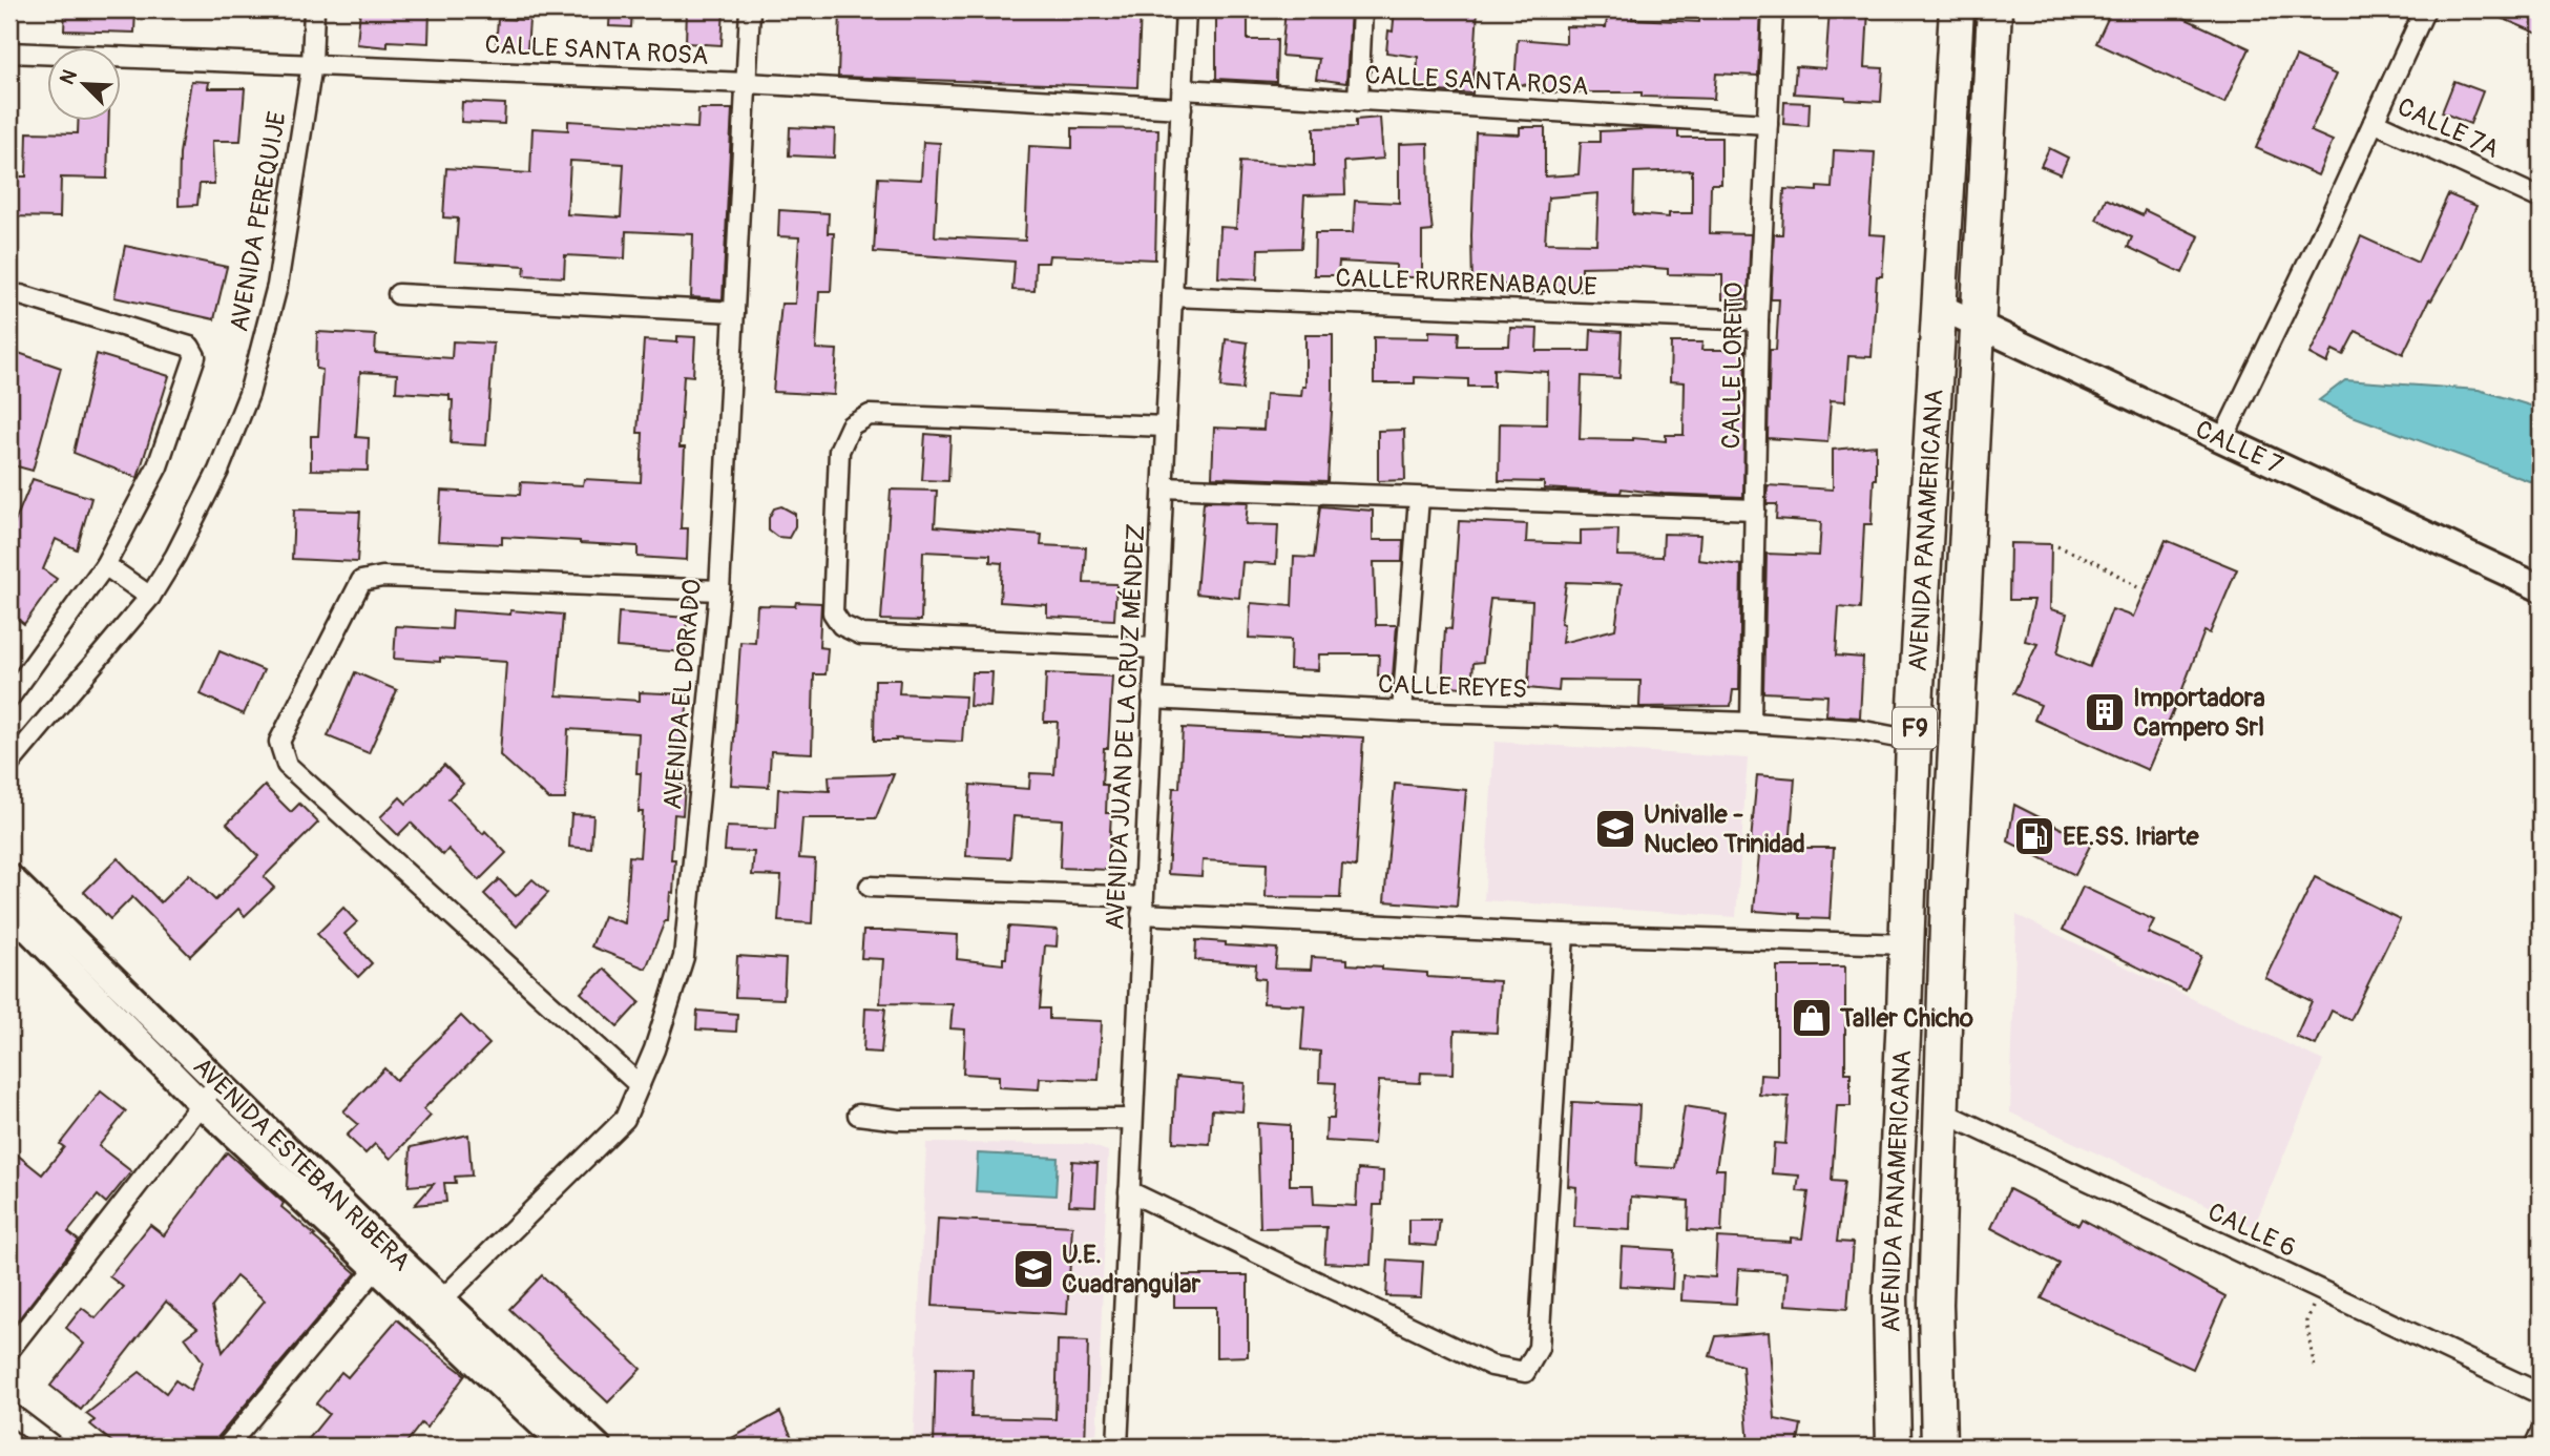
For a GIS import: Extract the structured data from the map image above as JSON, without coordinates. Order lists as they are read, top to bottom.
{
  "streets": {
    "highway": ["AVENIDA PANAMERICANA", "F9"],
    "main road": ["CALLE 7", "AVENIDA ESTEBAN RIBERA"],
    "street": [
      "CALLE SANTA ROSA",
      "CALLE 7A",
      "AVENIDA PEREQUIJE",
      "CALLE RURRENABAQUE",
      "CALLE LORETO",
      "CALLE REYES",
      "AVENIDA EL DORADO",
      "AVENIDA JUAN DE LA CRUZ MÉNDEZ",
      "CALLE 6"
    ]
  },
  "crossings": [
    ["CALLE SANTA ROSA", "AVENIDA PEREQUIJE"],
    ["CALLE SANTA ROSA", "CALLE LORETO"],
    ["CALLE SANTA ROSA", "AVENIDA EL DORADO"],
    ["CALLE SANTA ROSA", "AVENIDA JUAN DE LA CRUZ MÉNDEZ"],
    ["CALLE RURRENABAQUE", "CALLE LORETO"],
    ["CALLE RURRENABAQUE", "AVENIDA JUAN DE LA CRUZ MÉNDEZ"],
    ["CALLE LORETO", "CALLE REYES"],
    ["CALLE 7", "AVENIDA PANAMERICANA"],
    ["AVENIDA PANAMERICANA", "CALLE REYES"],
    ["AVENIDA PANAMERICANA", "CALLE 6"],
    ["CALLE REYES", "AVENIDA JUAN DE LA CRUZ MÉNDEZ"],
    ["AVENIDA EL DORADO", "AVENIDA ESTEBAN RIBERA"]
  ],
  "places": {
    "building": ["Importadora Campero Srl"],
    "school or university": ["Univalle - Nucleo Trinidad", "U.E. Cuadrangular"],
    "fuel station": ["EE.SS. Iriarte"],
    "shop": ["Taller Chicho"]
  },
  "north": "top left"
}
